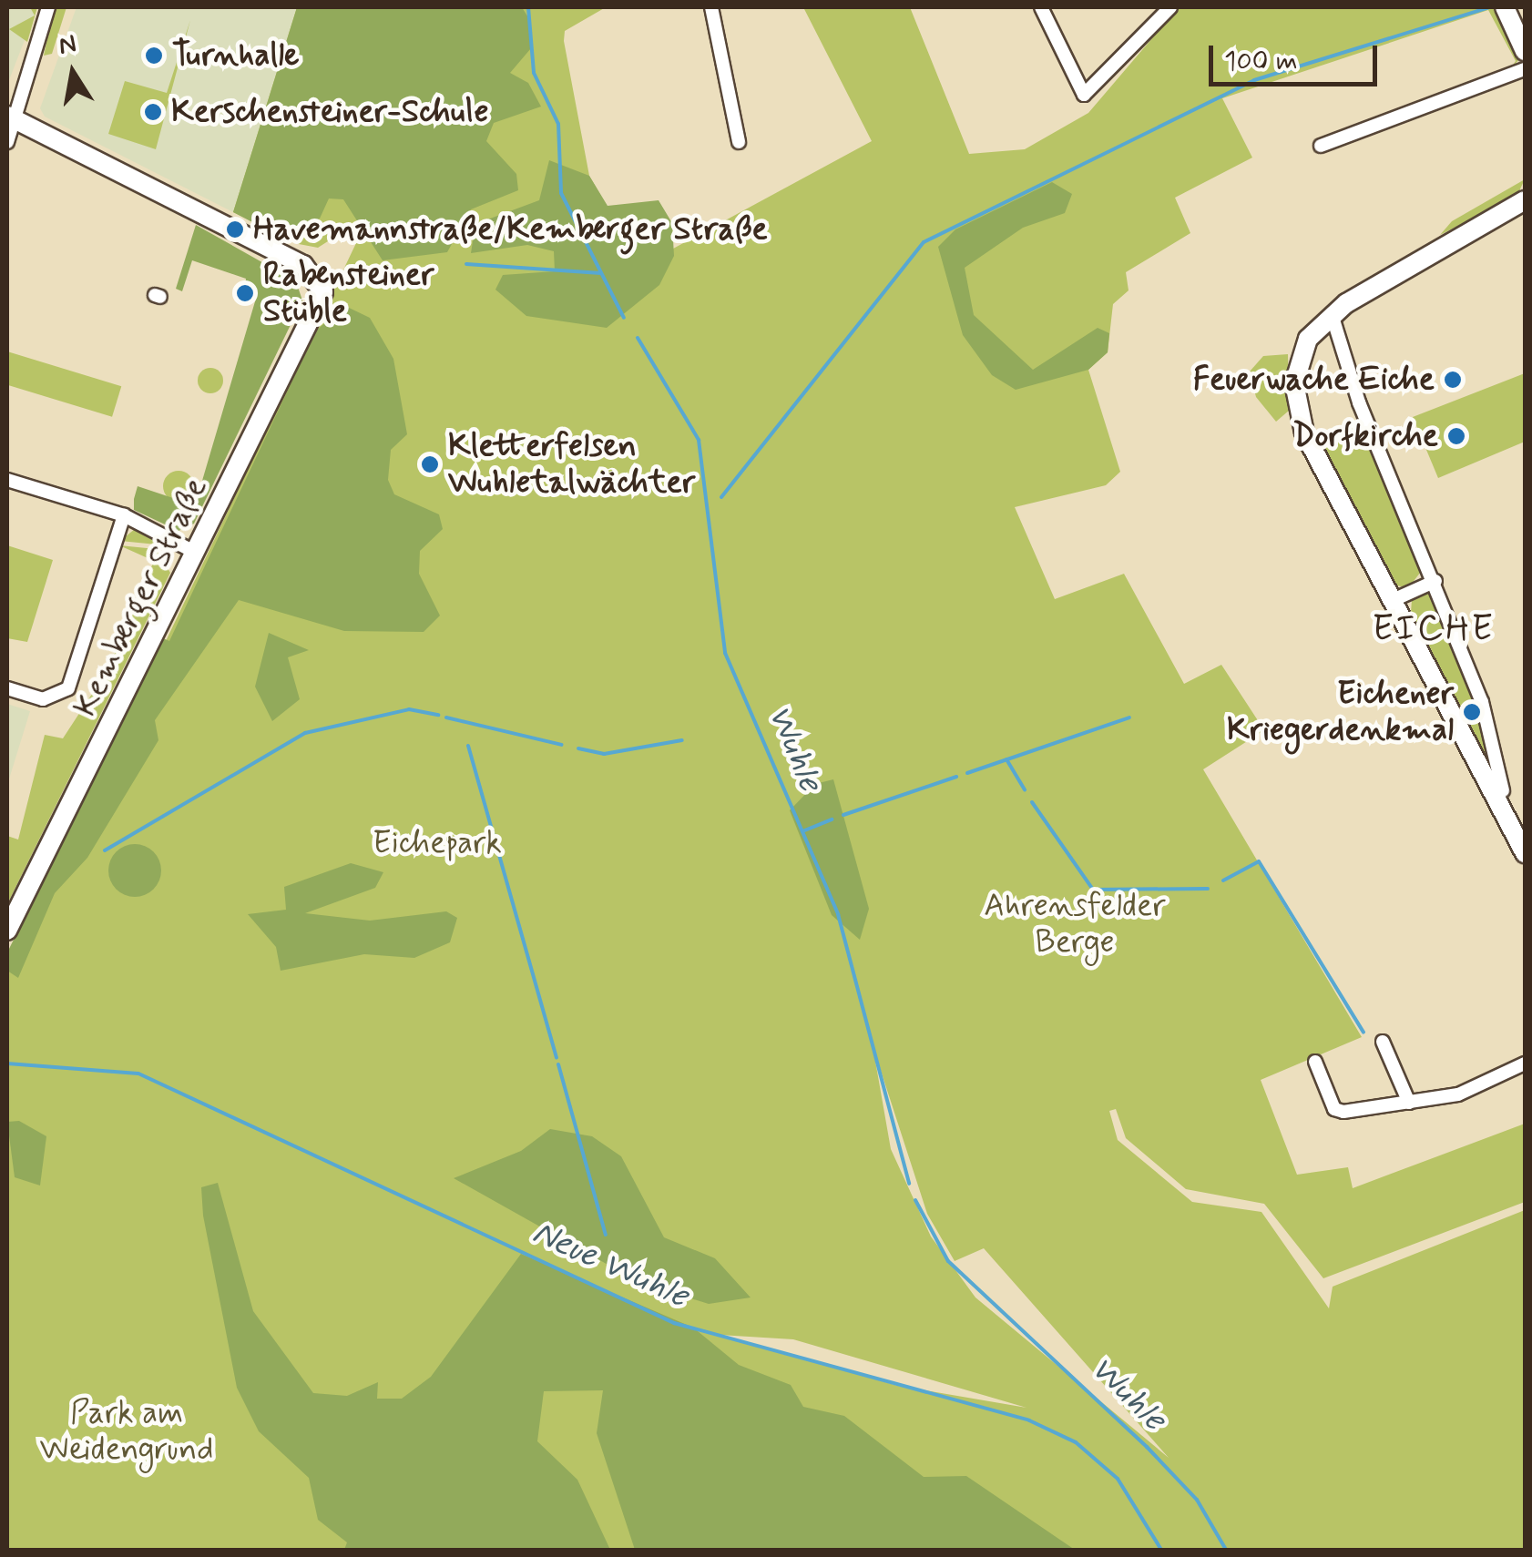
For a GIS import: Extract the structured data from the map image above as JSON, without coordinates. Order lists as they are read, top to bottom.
{
  "streets": {
    "main road": ["Kemberger Straße"]
  },
  "districts": ["EICHE"],
  "water": ["Wuhle", "Neue Wuhle"],
  "parks": ["Eichepark", "Ahrensfelder Berge", "Park am Weidengrund"],
  "places": [
    "Turnhalle",
    "Kerschensteiner-Schule",
    "Havemannstraße/Kemberger Straße",
    "Rabensteiner Stüble",
    "Feuerwache Eiche",
    "Dorfkirche",
    "Kletterfelsen Wuhletalwächter",
    "Eichener Kriegerdenkmal"
  ],
  "scale_bar": "100 m",
  "north": "top"
}
